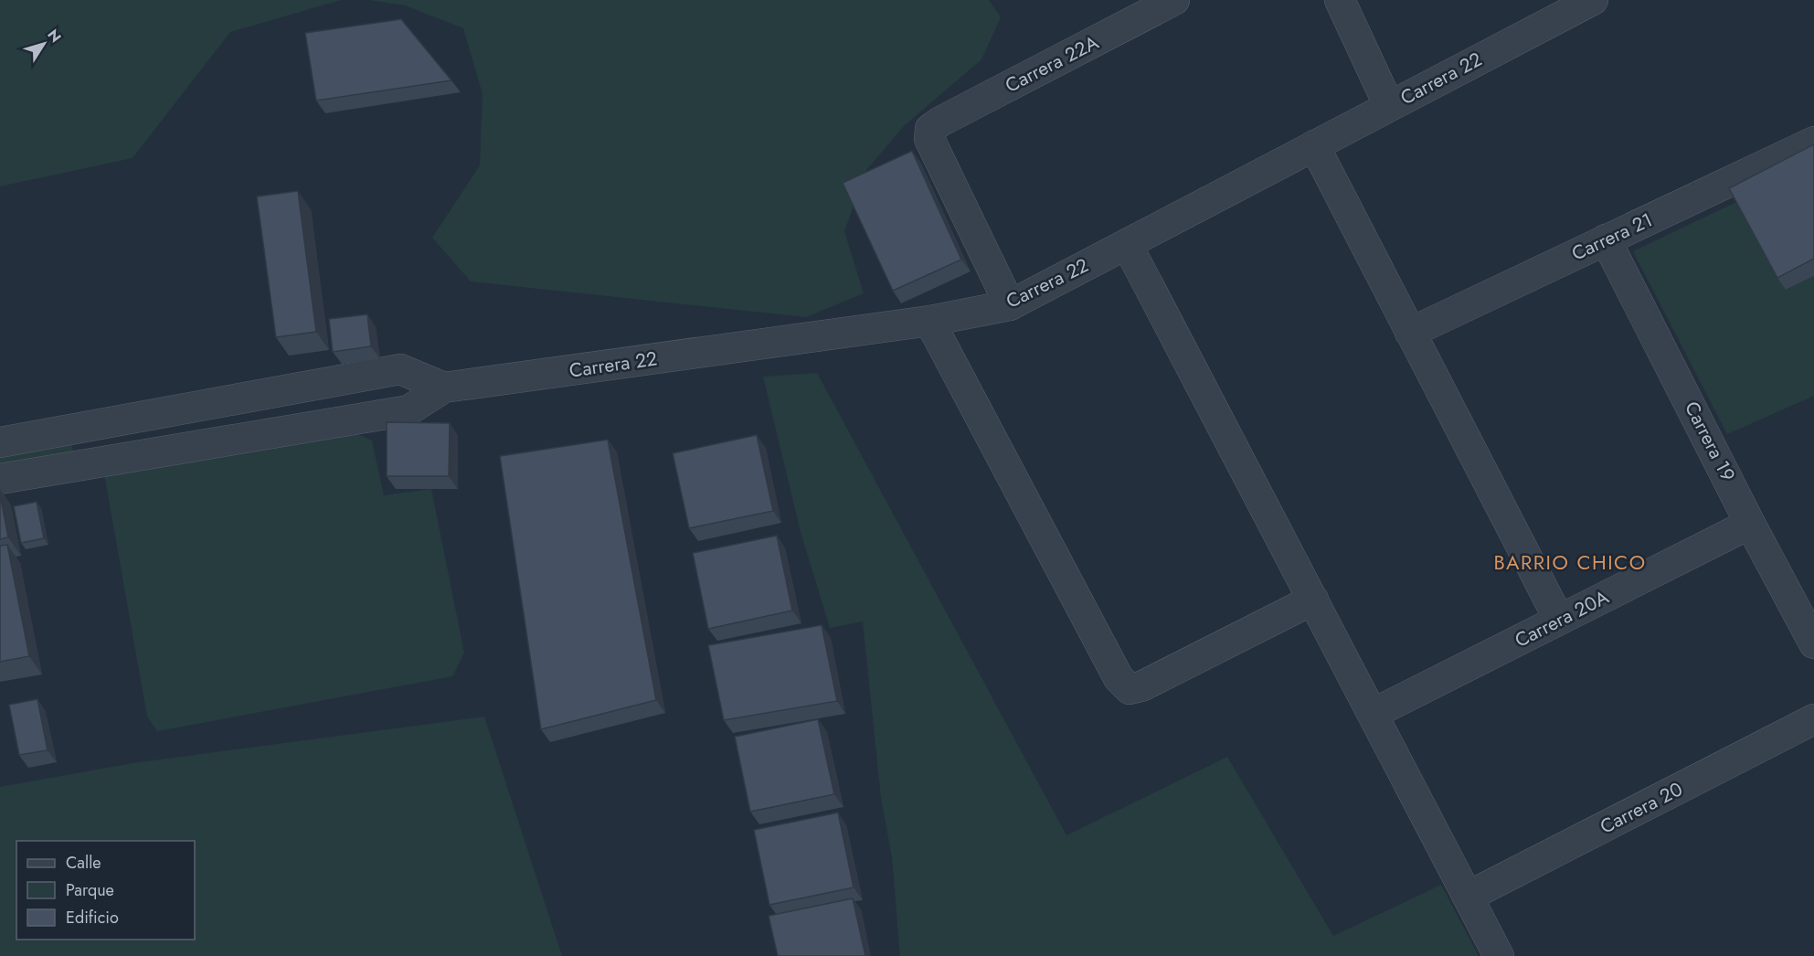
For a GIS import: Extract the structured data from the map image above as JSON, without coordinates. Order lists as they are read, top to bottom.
{
  "streets": {
    "street": [
      "Carrera 22A",
      "Carrera 22",
      "Carrera 21",
      "Carrera 19",
      "Carrera 20A",
      "Carrera 20"
    ]
  },
  "crossings": [
    ["Carrera 22A", "Carrera 22"],
    ["Carrera 21", "Carrera 19"],
    ["Carrera 19", "Carrera 20A"]
  ],
  "districts": ["BARRIO CHICO"],
  "legend": ["Calle", "Parque", "Edificio"],
  "north": "top right"
}
